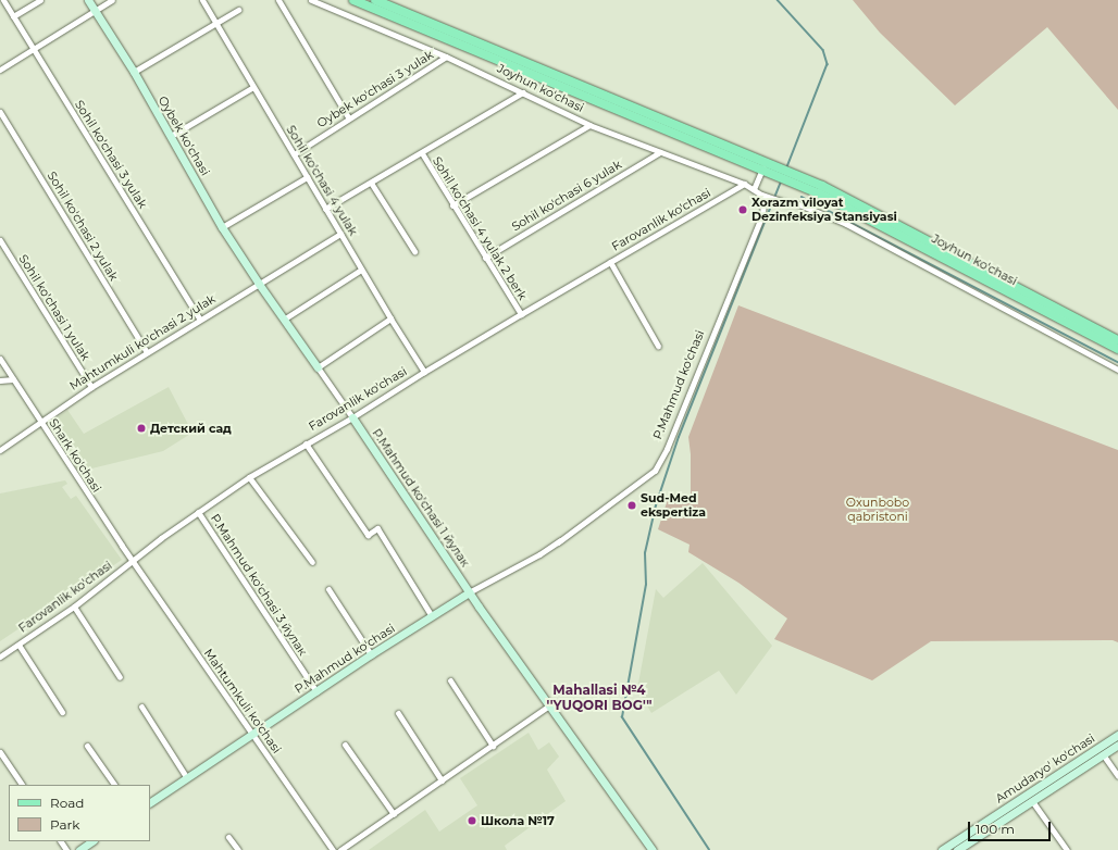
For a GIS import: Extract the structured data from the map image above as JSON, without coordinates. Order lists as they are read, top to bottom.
{
  "streets": {
    "main road": ["Joyhun ko'chasi"],
    "street": [
      "Oybek ko'chasi 3 yulak",
      "Oybek ko'chasi",
      "Sohil ko'chasi 3 yulak",
      "Sohil ko'chasi 4 yulak",
      "Sohil ko'chasi 6 yulak",
      "Farovanlik ko'chasi",
      "Sohil ko'chasi 2 yulak",
      "Sohil ko'chasi 4 yulak 2 berk",
      "Sohil ko'chasi 1 yulak",
      "Mahtumkuli ko'chasi 2 yulak",
      "P.Mahmud ko'chasi",
      "Shark ko'chasi",
      "P.Mahmud ko'chasi 1 йулак",
      "P.Mahmud ko'chasi 3 йулак",
      "Mahtumkuli ko'chasi",
      "Amudaryo' ko'chasi"
    ]
  },
  "crossings": [
    ["Joyhun ko'chasi", "Oybek ko'chasi 3 yulak"],
    ["Joyhun ko'chasi", "Sohil ko'chasi 6 yulak"],
    ["Joyhun ko'chasi", "Farovanlik ko'chasi"],
    ["Joyhun ko'chasi", "P.Mahmud ko'chasi"],
    ["Oybek ko'chasi 3 yulak", "Sohil ko'chasi 4 yulak"],
    ["Oybek ko'chasi", "Farovanlik ko'chasi"],
    ["Oybek ko'chasi", "Mahtumkuli ko'chasi 2 yulak"],
    ["Oybek ko'chasi", "P.Mahmud ko'chasi 1 йулак"],
    ["Sohil ko'chasi 3 yulak", "Mahtumkuli ko'chasi 2 yulak"],
    ["Sohil ko'chasi 4 yulak", "Farovanlik ko'chasi"],
    ["Sohil ko'chasi 6 yulak", "Sohil ko'chasi 4 yulak 2 berk"],
    ["Farovanlik ko'chasi", "Sohil ko'chasi 4 yulak 2 berk"],
    ["Farovanlik ko'chasi", "Shark ko'chasi"],
    ["Farovanlik ko'chasi", "P.Mahmud ko'chasi 1 йулак"],
    ["Farovanlik ko'chasi", "P.Mahmud ko'chasi 3 йулак"],
    ["Farovanlik ko'chasi", "Mahtumkuli ko'chasi"],
    ["Sohil ko'chasi 2 yulak", "Mahtumkuli ko'chasi 2 yulak"],
    ["Sohil ko'chasi 1 yulak", "Mahtumkuli ko'chasi 2 yulak"],
    ["Mahtumkuli ko'chasi 2 yulak", "Shark ko'chasi"],
    ["P.Mahmud ko'chasi", "P.Mahmud ko'chasi 1 йулак"],
    ["P.Mahmud ko'chasi", "P.Mahmud ko'chasi 3 йулак"],
    ["P.Mahmud ko'chasi", "Mahtumkuli ko'chasi"],
    ["Shark ko'chasi", "Mahtumkuli ko'chasi"]
  ],
  "districts": ["Mahallasi №4 ''YUQORI BOG'\""],
  "parks": ["Oxunbobo qabristoni"],
  "places": [
    "Xorazm viloyat Dezinfeksiya Stansiyasi",
    "Детский сад",
    "Sud-Med ekspertiza",
    "Школа №17"
  ],
  "legend": ["Road", "Park"],
  "scale_bar": "100 m"
}
